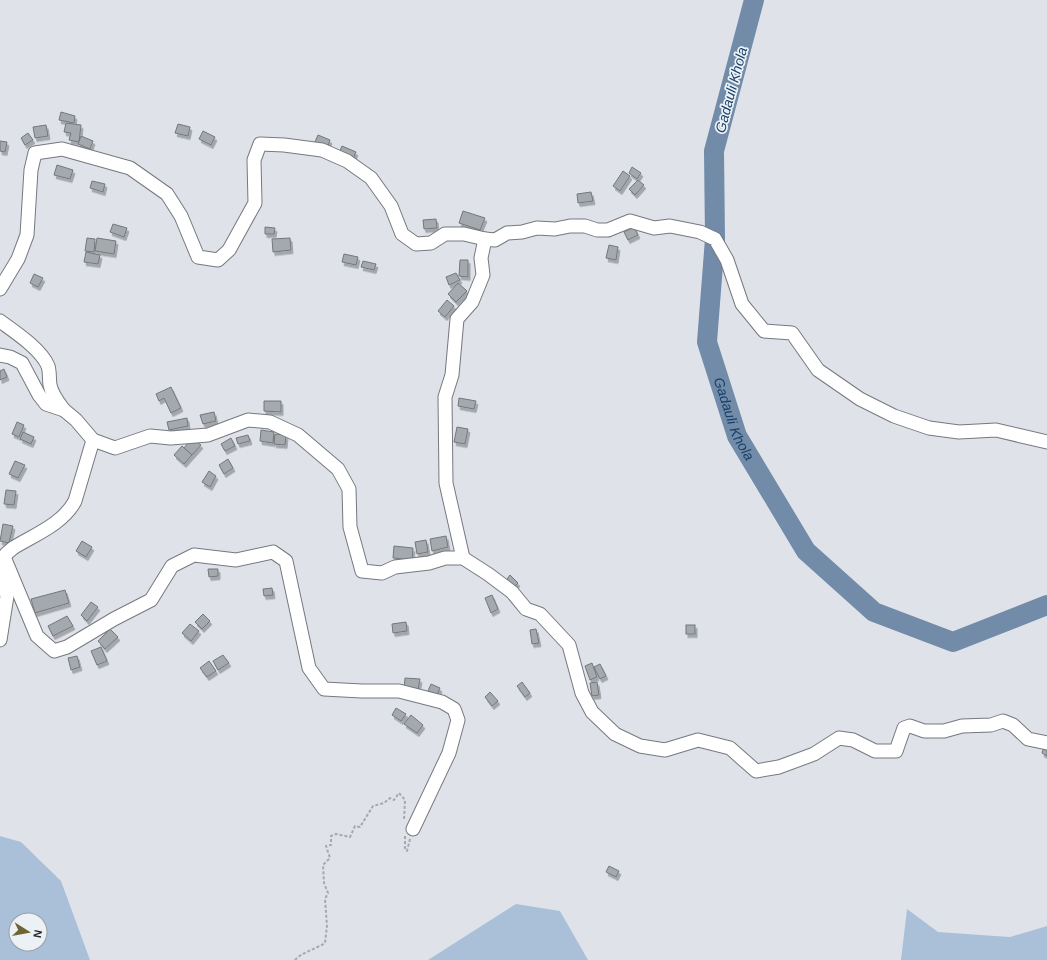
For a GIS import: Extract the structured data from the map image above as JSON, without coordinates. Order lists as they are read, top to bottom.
{
  "water": ["Gadauli Khola"],
  "north": "right"
}
